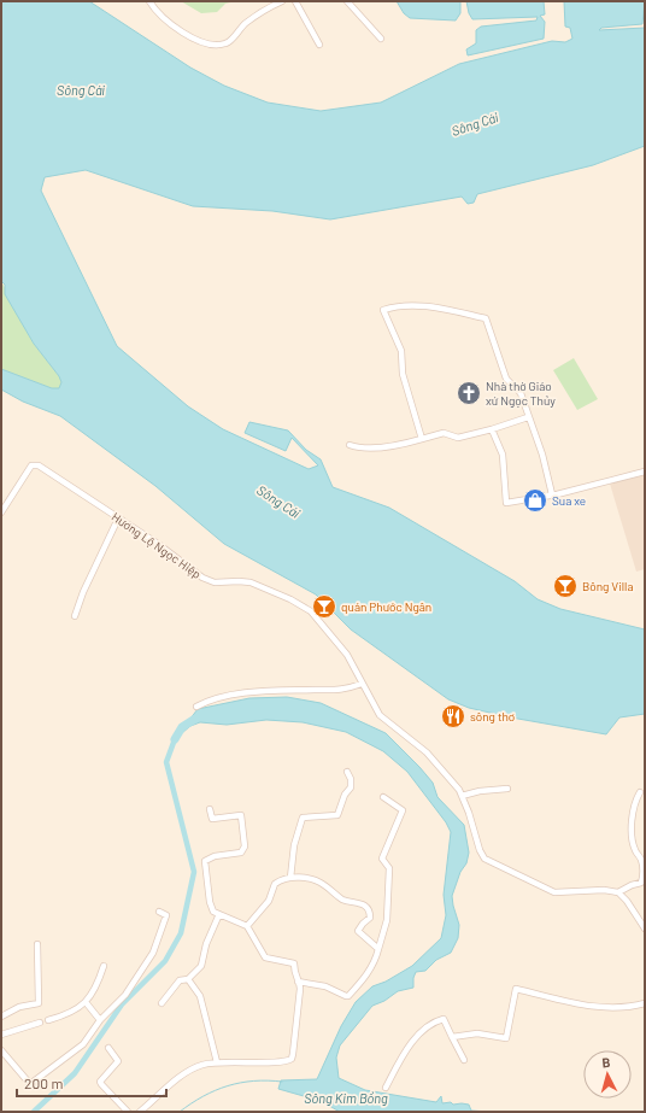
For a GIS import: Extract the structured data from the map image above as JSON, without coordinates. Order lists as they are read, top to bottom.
{
  "streets": {
    "street": ["Hương Lộ Ngọc Hiệp"]
  },
  "water": ["Sông Cái", "Sông Kim Bồng"],
  "places": {
    "church": ["Nhà thờ Giáo xứ Ngọc Thủy"],
    "shop": ["Sua xe"],
    "bar": ["Bông Villa", "quán Phước Ngân"],
    "restaurant": ["sông thơ"]
  },
  "scale_bar": "200 m",
  "north": "top"
}
